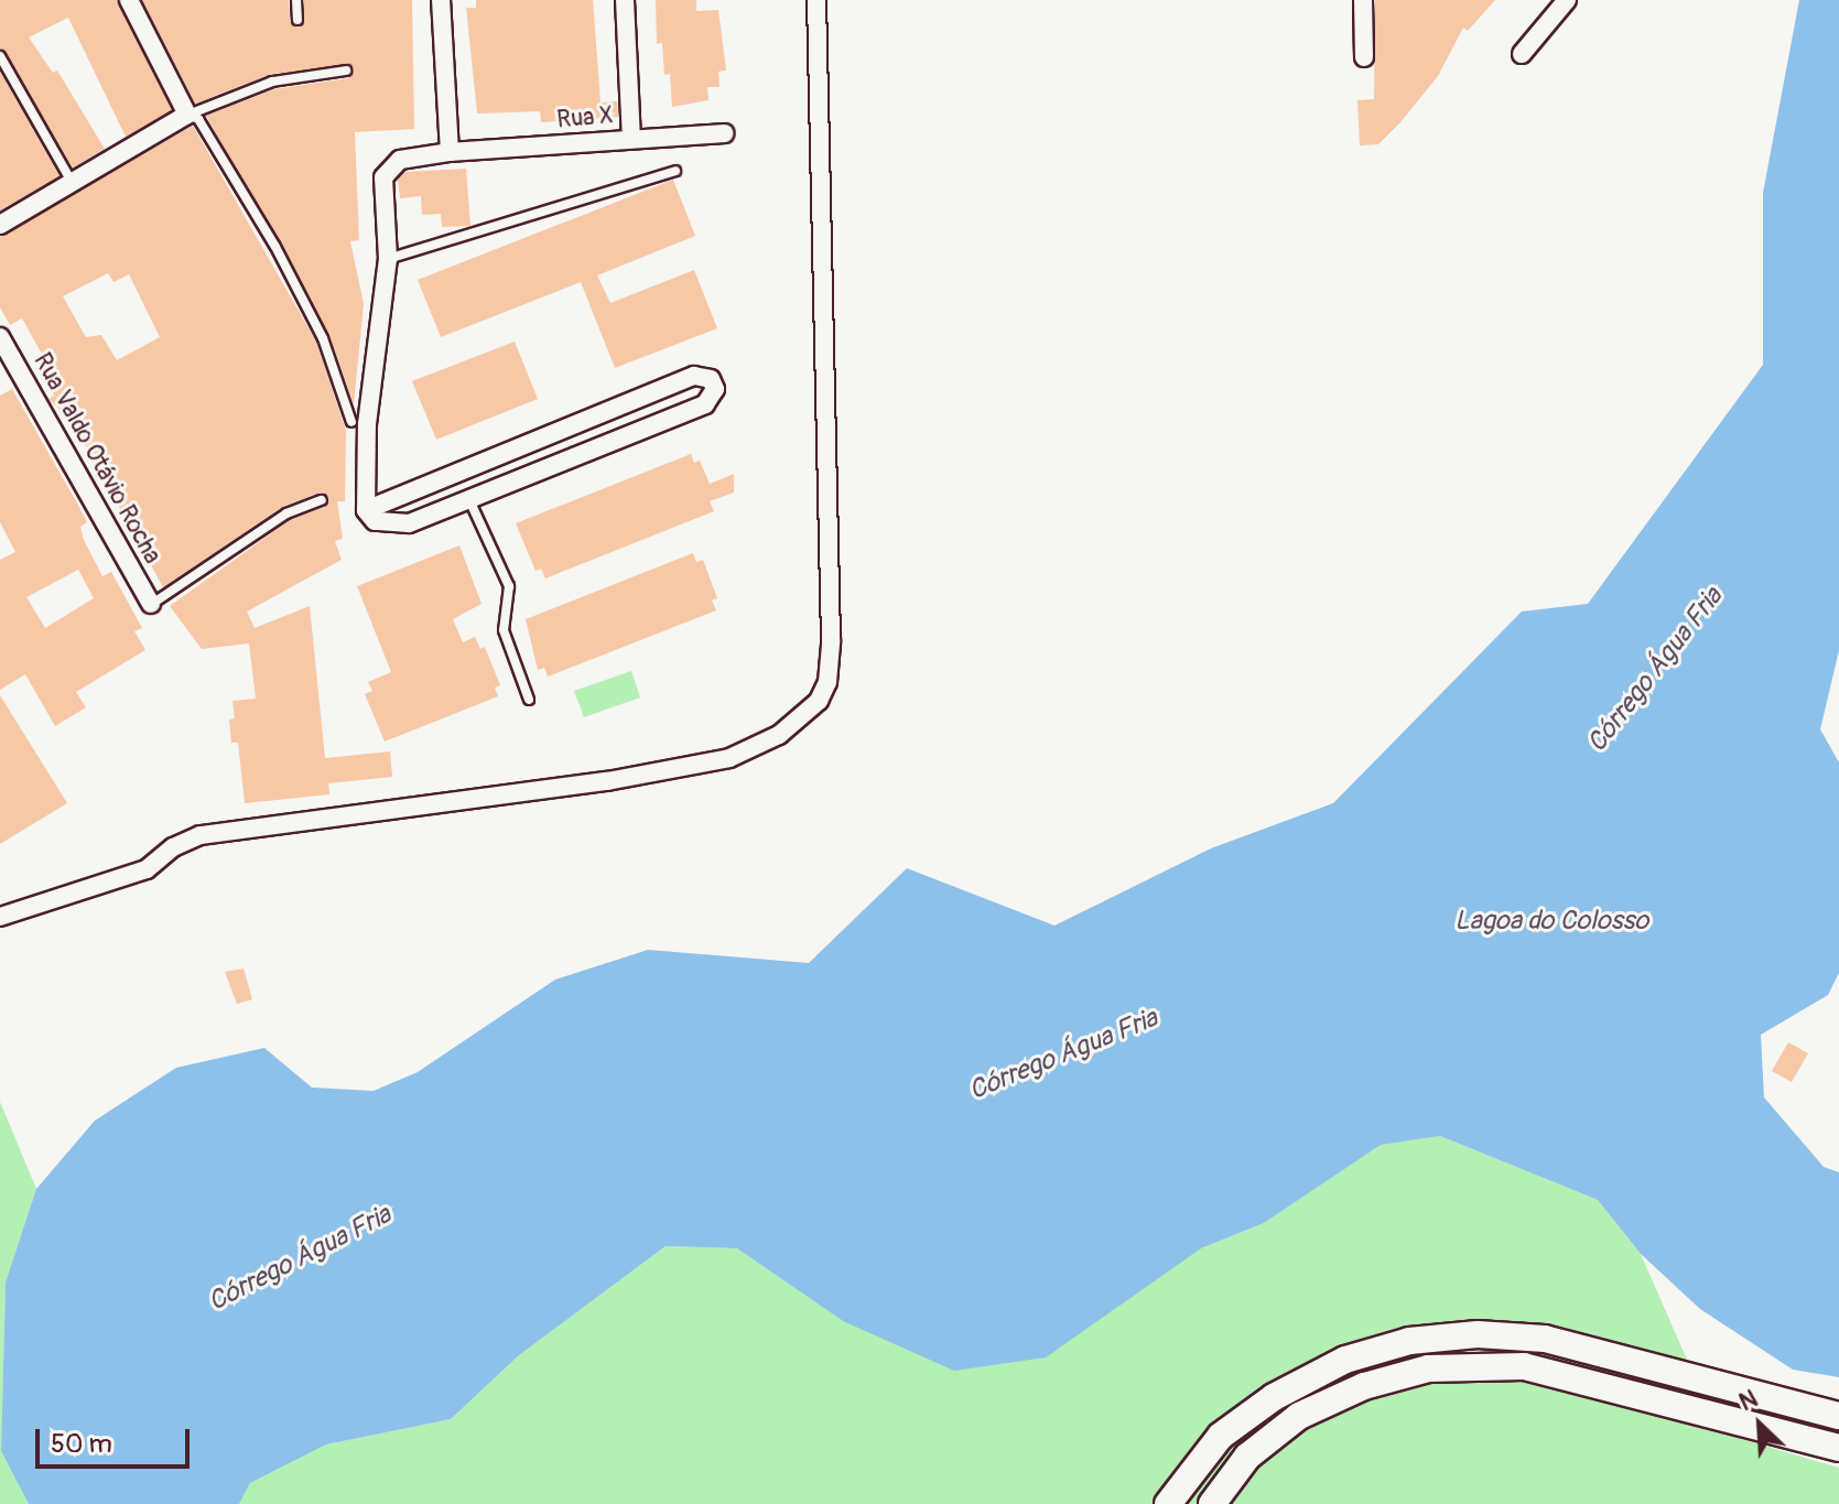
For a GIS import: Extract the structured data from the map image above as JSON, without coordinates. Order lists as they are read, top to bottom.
{
  "streets": {
    "street": ["Rua X", "Rua Valdo Otávio Rocha"]
  },
  "water": ["Córrego Água Fria", "Lagoa do Colosso"],
  "scale_bar": "50 m",
  "north": "top left"
}
